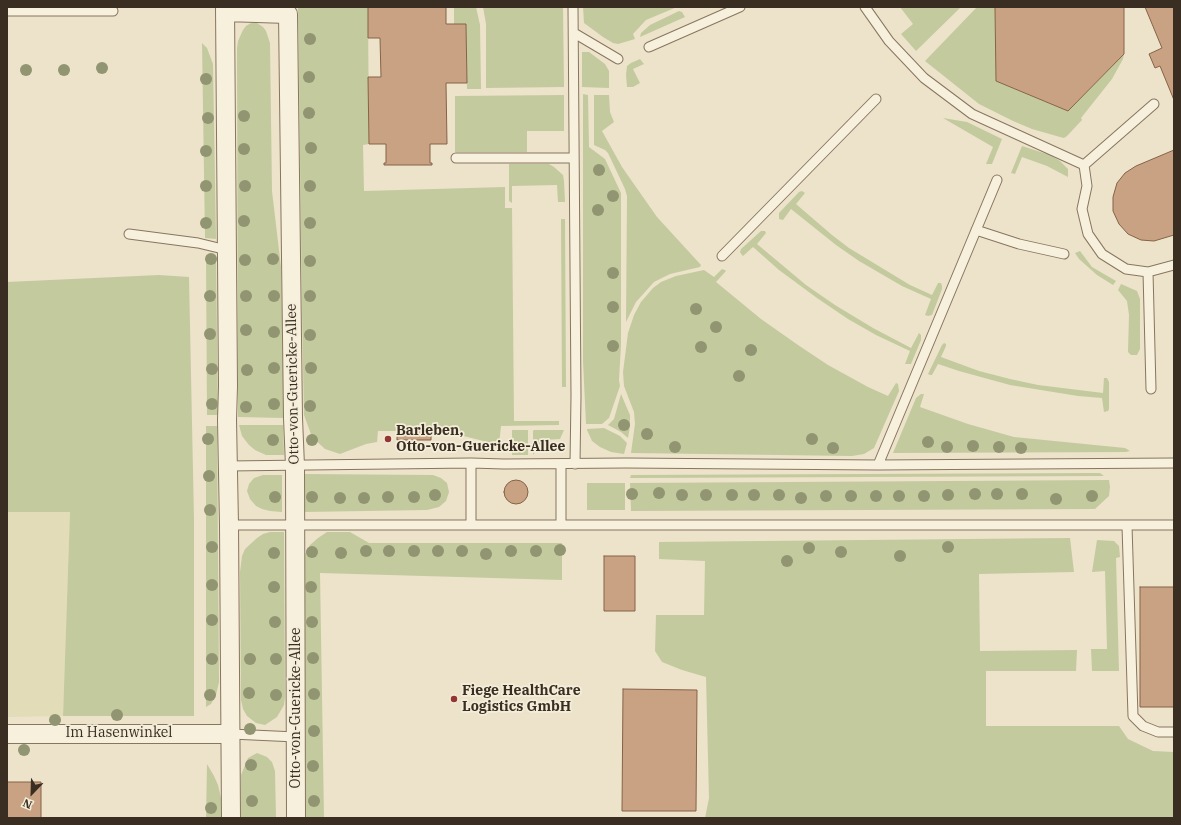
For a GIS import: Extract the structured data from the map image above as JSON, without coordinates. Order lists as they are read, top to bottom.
{
  "streets": {
    "street": ["Otto-von-Guericke-Allee", "Im Hasenwinkel"]
  },
  "crossings": [
    ["Otto-von-Guericke-Allee", "Im Hasenwinkel"]
  ],
  "places": ["Barleben, Otto-von-Guericke-Allee", "Fiege HealthCare Logistics GmbH"],
  "north": "bottom left"
}
